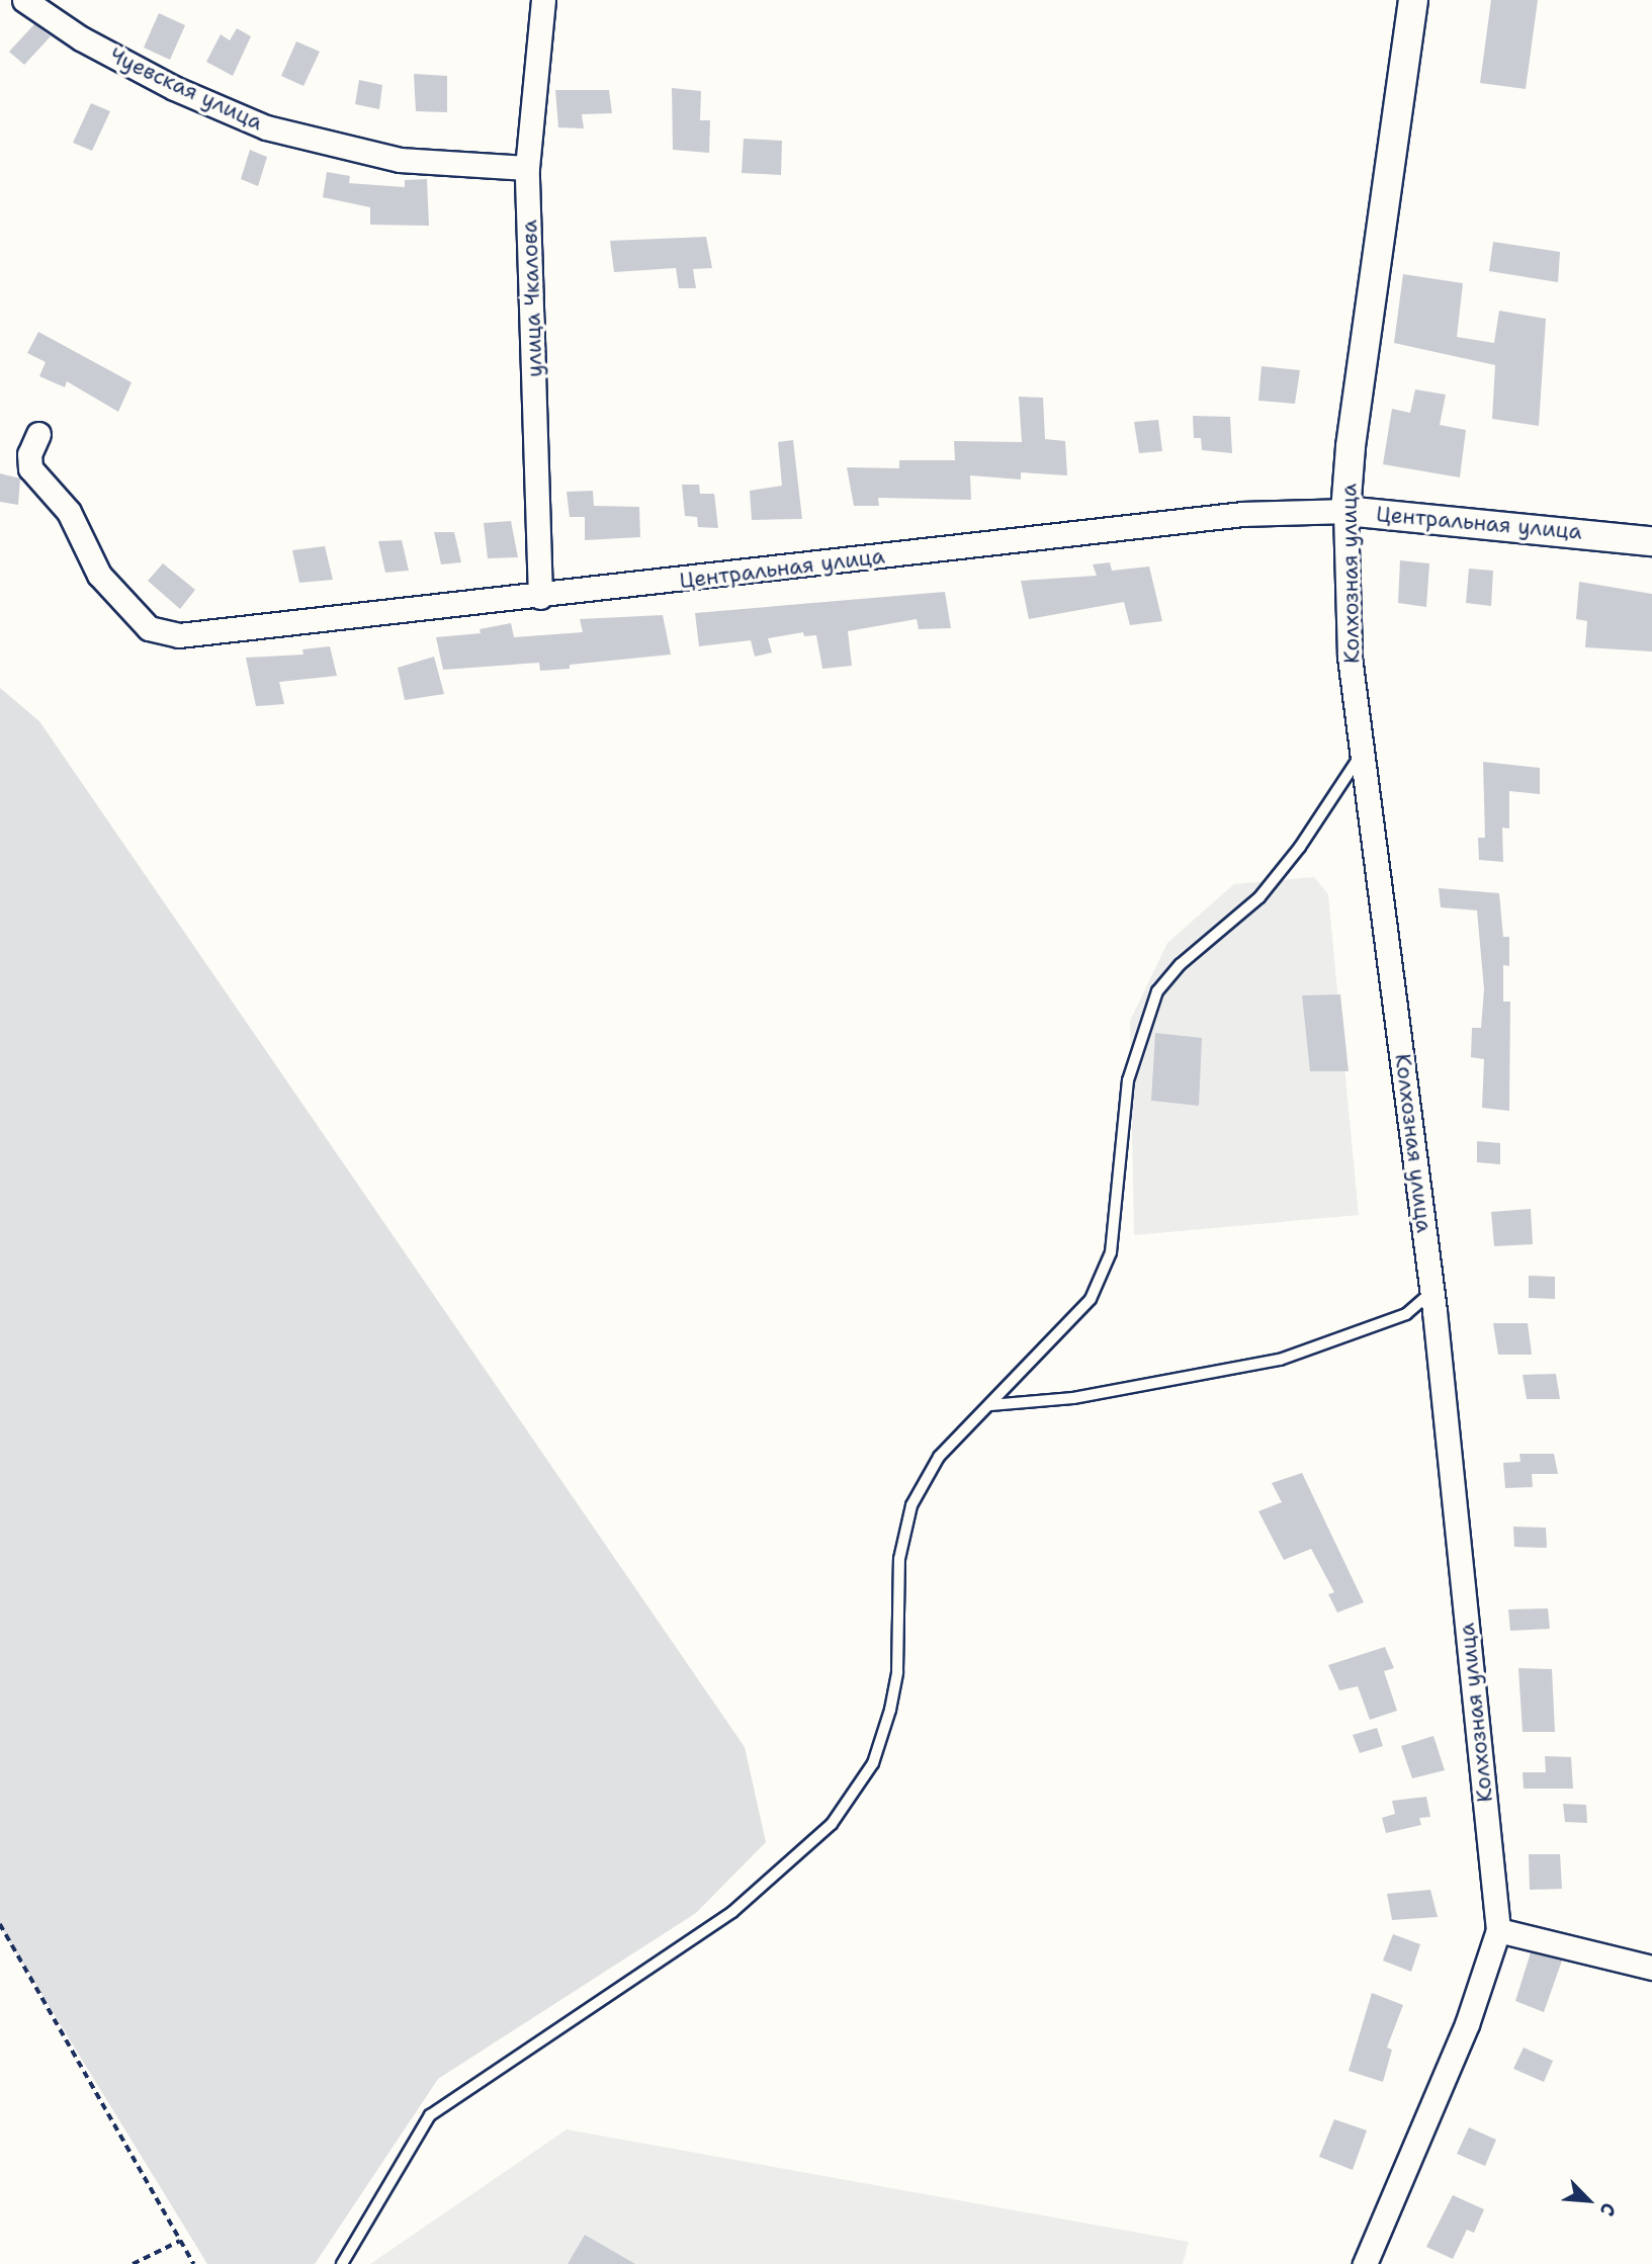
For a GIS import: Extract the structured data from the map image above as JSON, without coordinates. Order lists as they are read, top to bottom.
{
  "streets": {
    "street": [
      "Чуевская улица",
      "улица Чкалова",
      "Центральная улица",
      "Колхозная улица"
    ]
  },
  "crossings": [
    ["Чуевская улица", "улица Чкалова"],
    ["улица Чкалова", "Центральная улица"],
    ["Центральная улица", "Колхозная улица"]
  ],
  "north": "bottom right"
}
